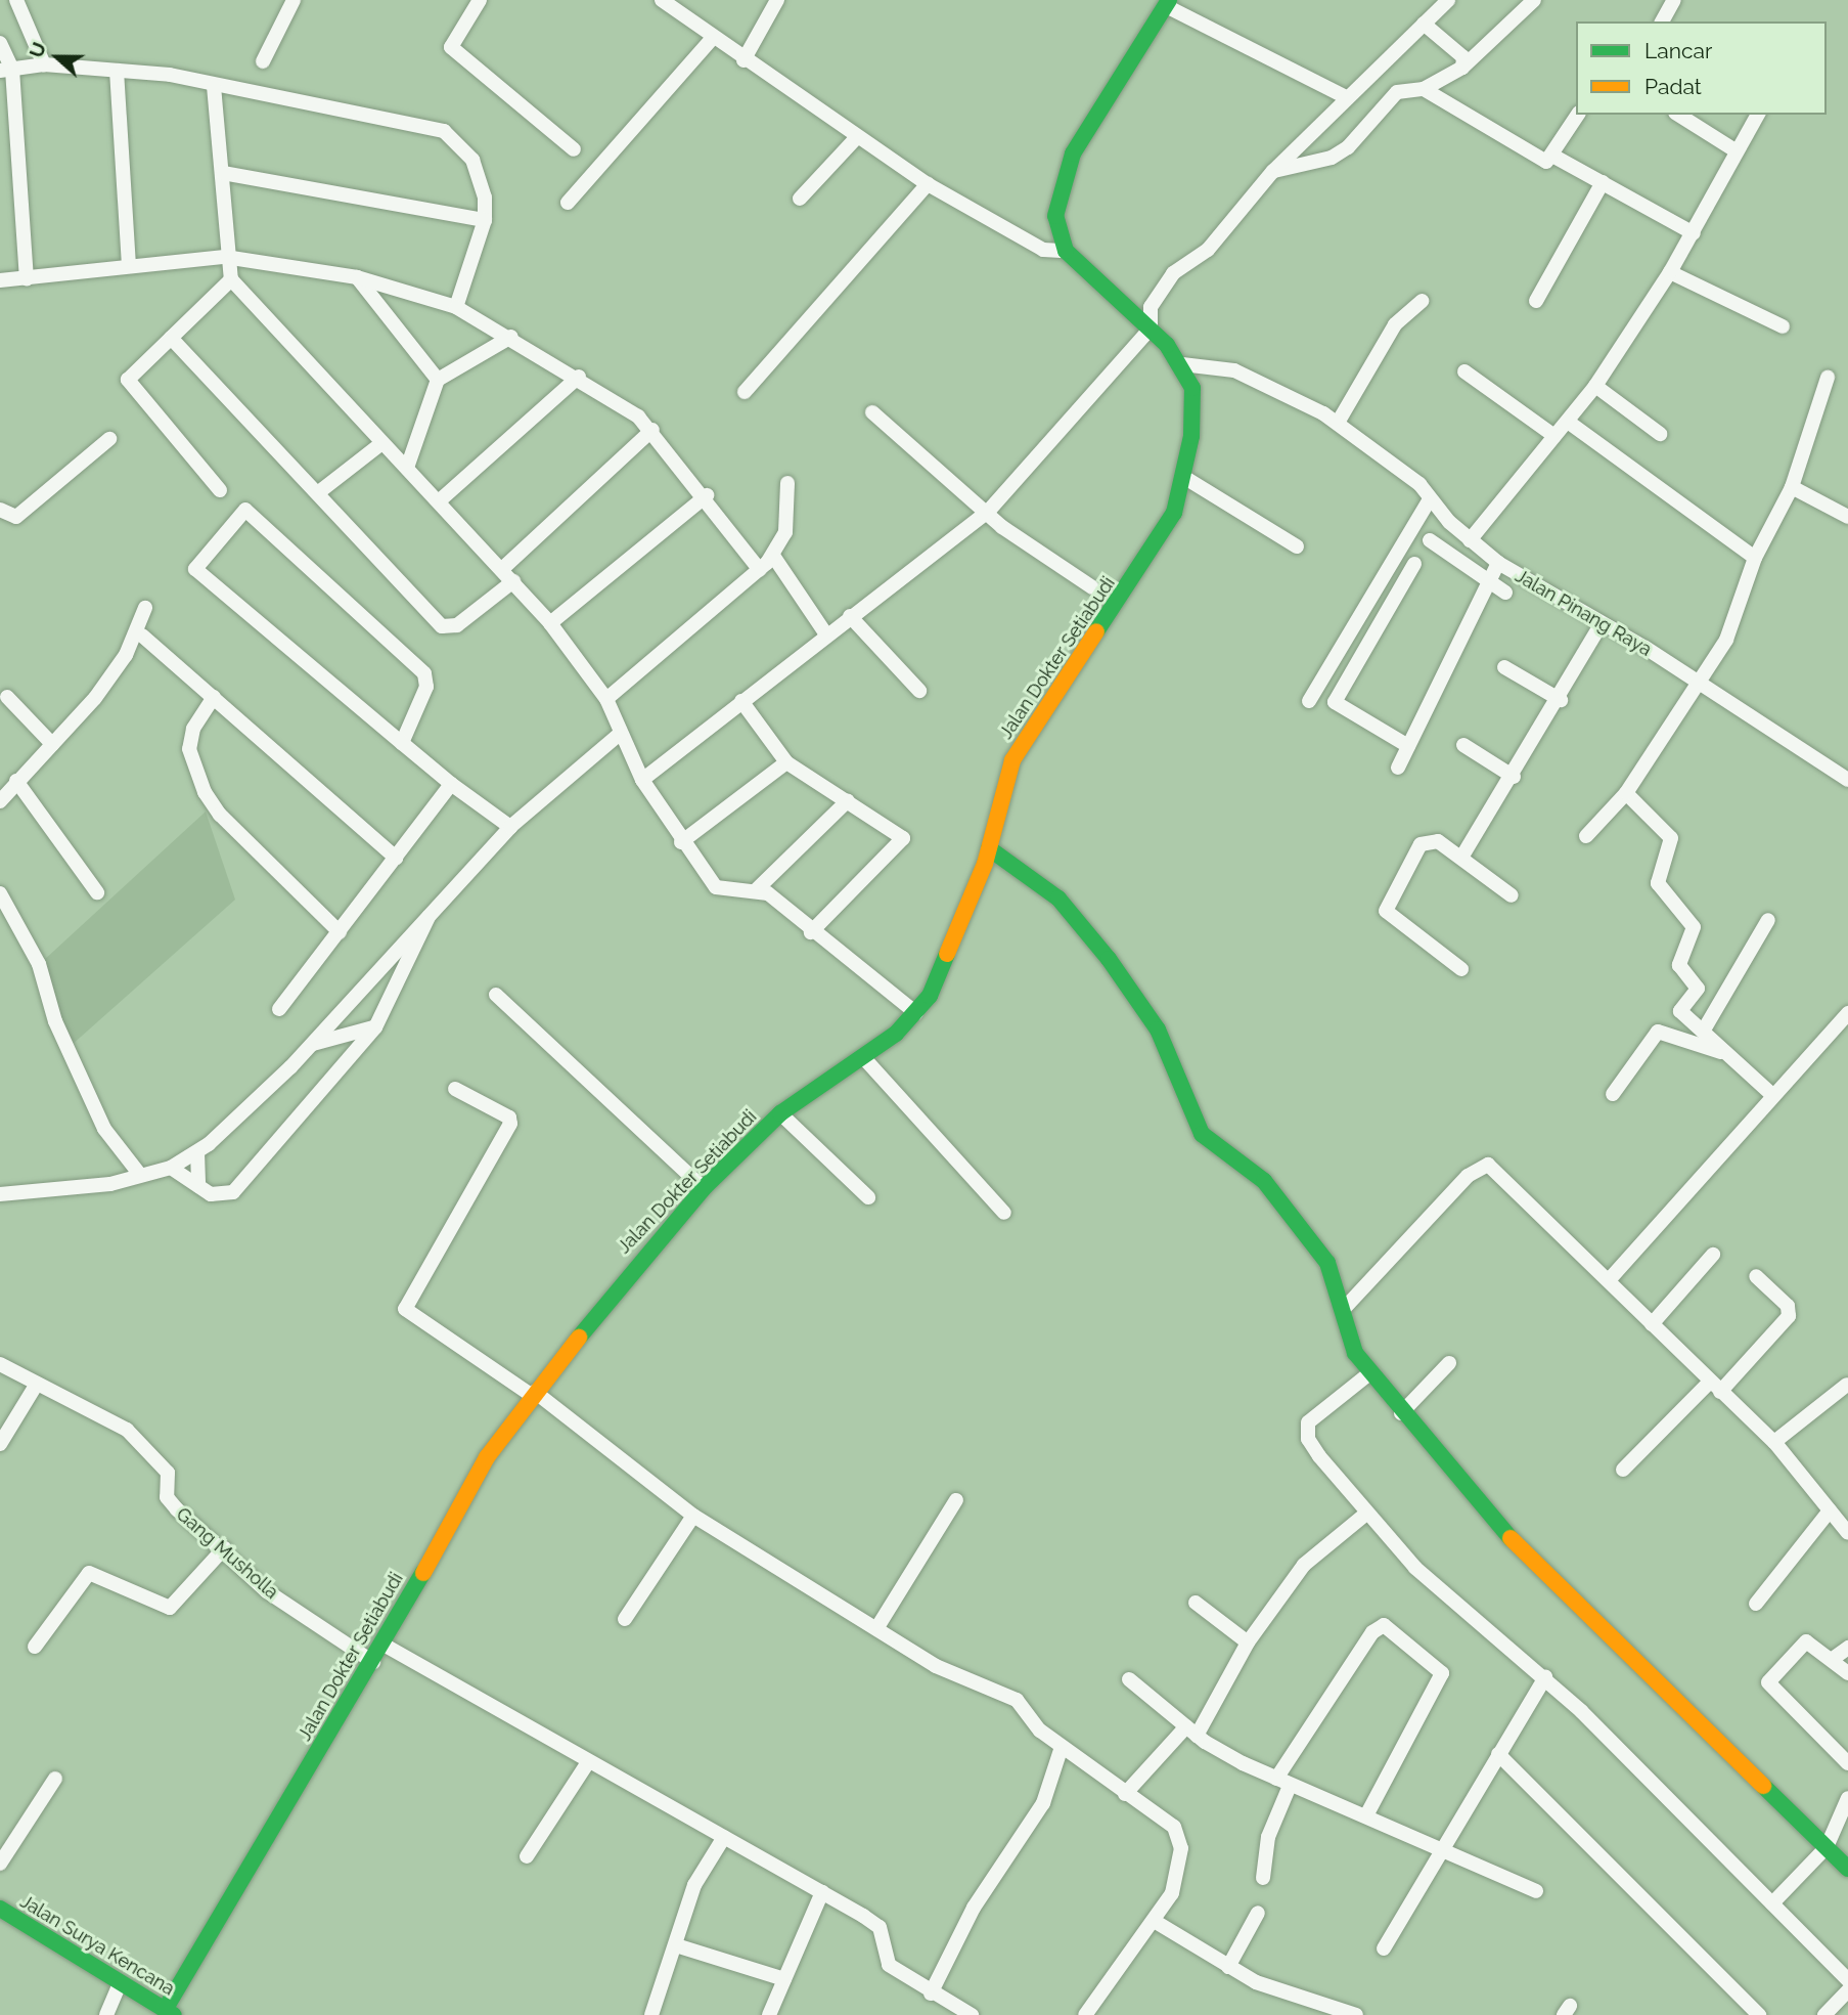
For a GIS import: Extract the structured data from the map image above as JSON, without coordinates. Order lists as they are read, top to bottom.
{
  "streets": {
    "main road": ["Jalan Dokter Setiabudi", "Jalan Surya Kencana"],
    "street": ["Jalan Pinang Raya", "Gang Musholla"]
  },
  "crossings": [
    ["Jalan Pinang Raya", "Jalan Dokter Setiabudi"],
    ["Jalan Dokter Setiabudi", "Gang Musholla"],
    ["Jalan Dokter Setiabudi", "Jalan Surya Kencana"]
  ],
  "legend": ["Lancar", "Padat"],
  "north": "left"
}
